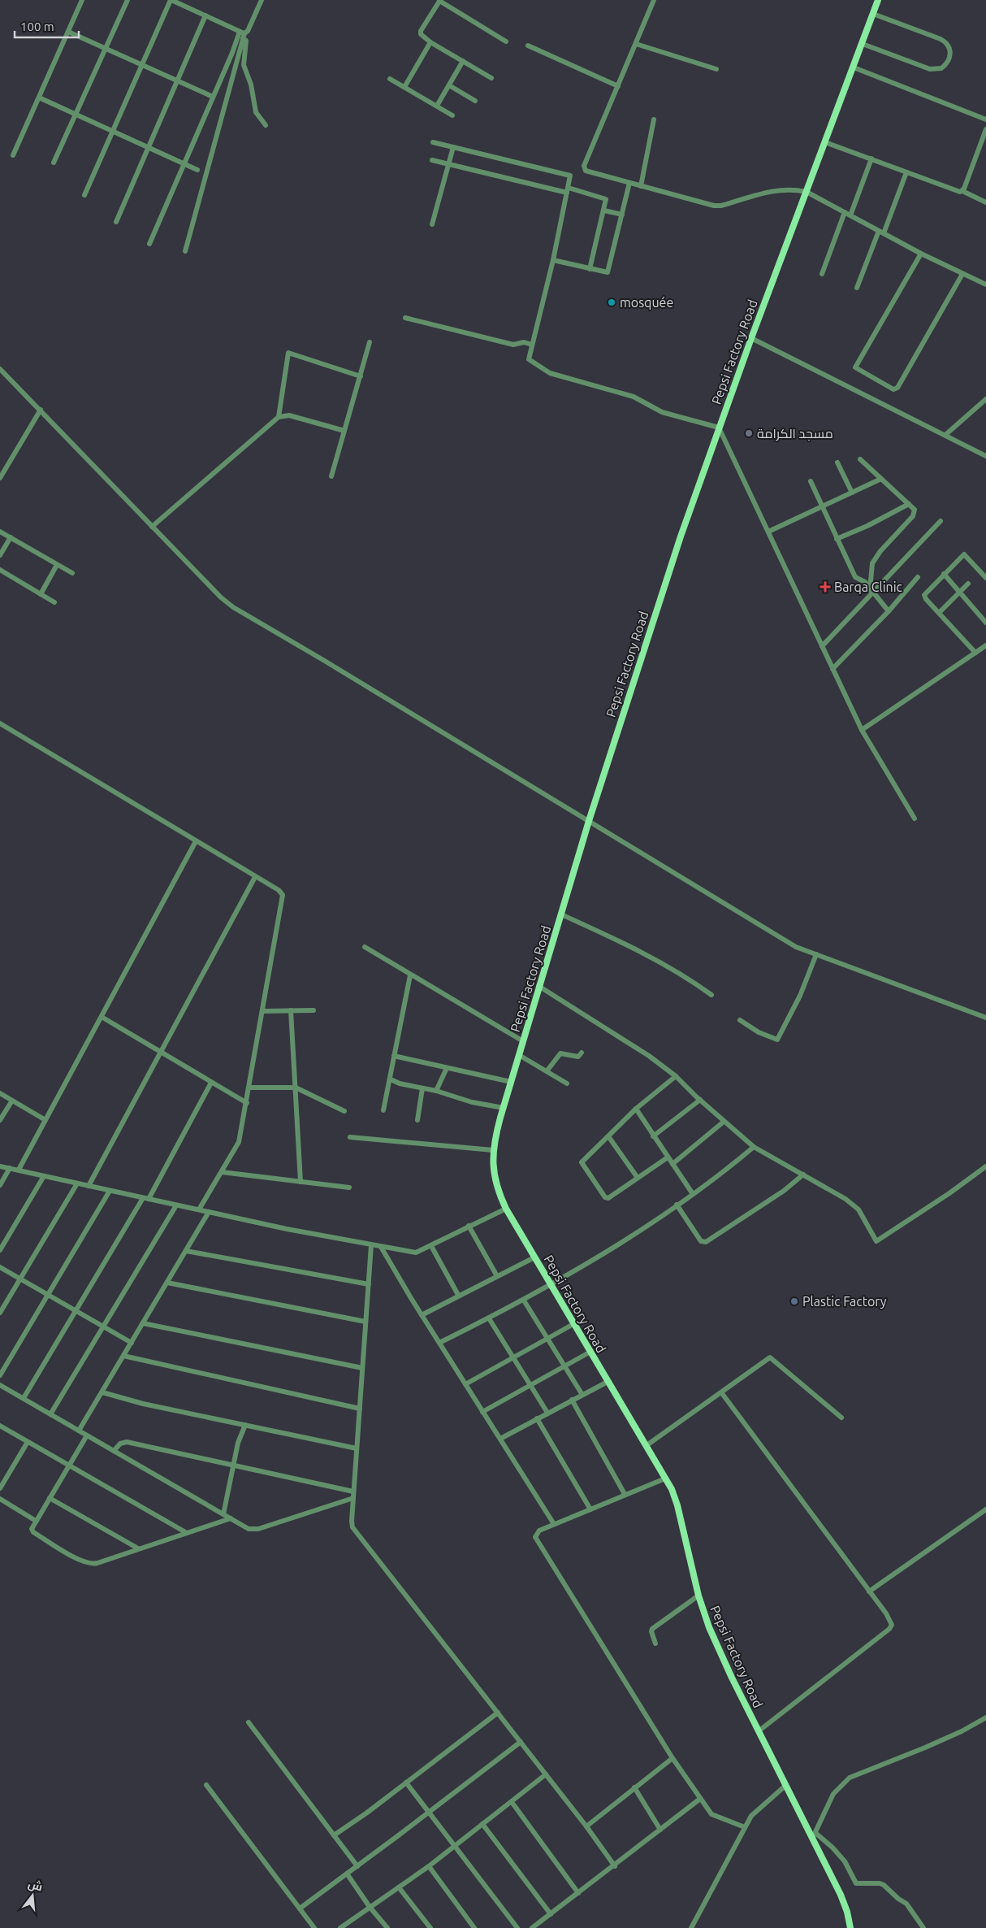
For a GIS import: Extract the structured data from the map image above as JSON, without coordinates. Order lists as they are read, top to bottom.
{
  "streets": {
    "main road": ["Pepsi Factory Road"]
  },
  "places": {
    "other": ["mosquée", "مسجد الكرامة", "Plastic Factory"],
    "health": ["Barqa Clinic"]
  },
  "scale_bar": "100 m",
  "north": "top"
}
